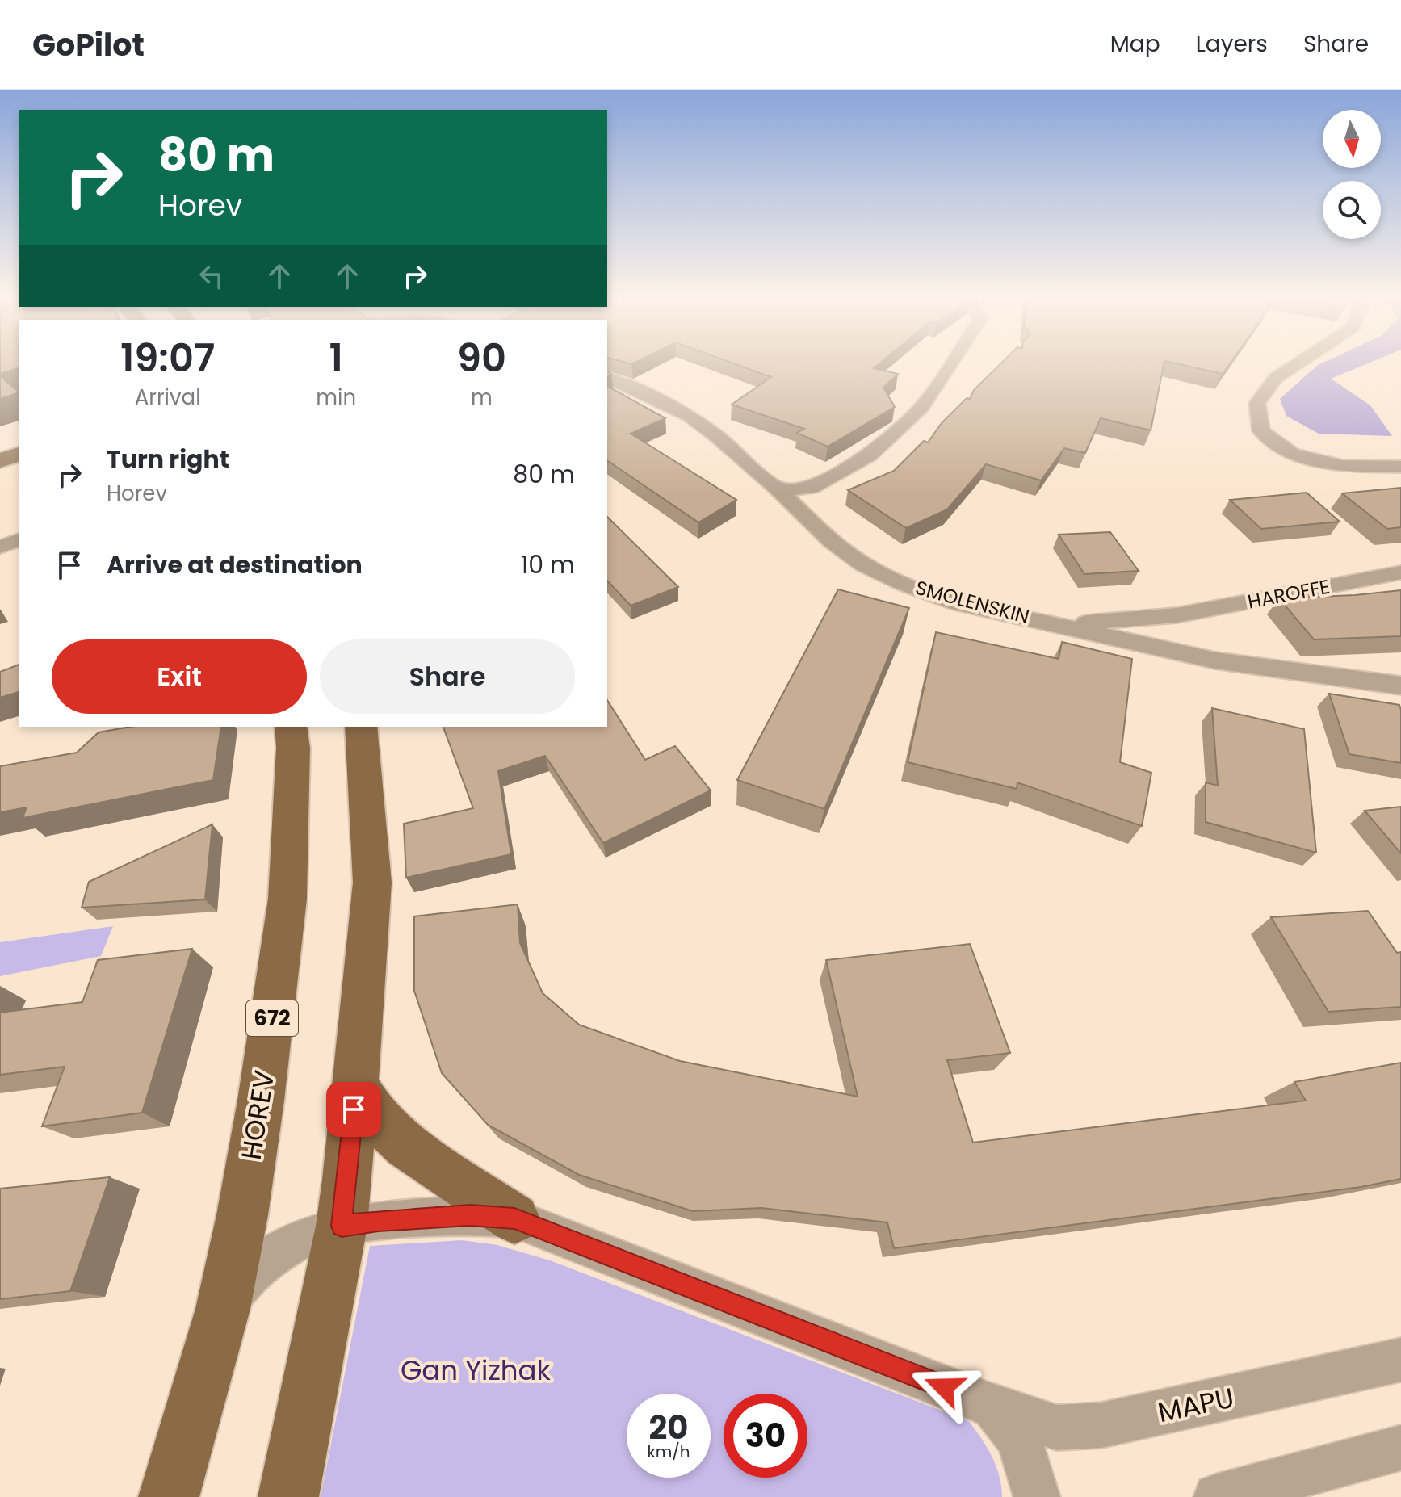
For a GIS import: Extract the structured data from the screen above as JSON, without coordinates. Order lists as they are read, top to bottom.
{
  "streets": {
    "main road": ["672", "HOREV"],
    "street": ["HAROFFE", "SMOLENSKIN", "MAPU"]
  },
  "crossings": [
    ["HAROFFE", "SMOLENSKIN"],
    ["HOREV", "MAPU"]
  ],
  "parks": ["Gan Yizhak"],
  "north": "bottom",
  "page": {
    "header": "GoPilot",
    "nav": ["Map", "Layers", "Share"],
    "turn": ["80 m", "Horev"],
    "eta": [
      "19:07",
      "Arrival",
      "1",
      "min",
      "90",
      "m"
    ],
    "list": [
      {
        "name": "Turn right",
        "note": "Horev",
        "value": "80 m"
      },
      {
        "name": "Arrive at destination",
        "value": "10 m"
      }
    ],
    "buttons": ["Exit", "Share"],
    "speed": "20 km/h",
    "limit": "30"
  }
}
